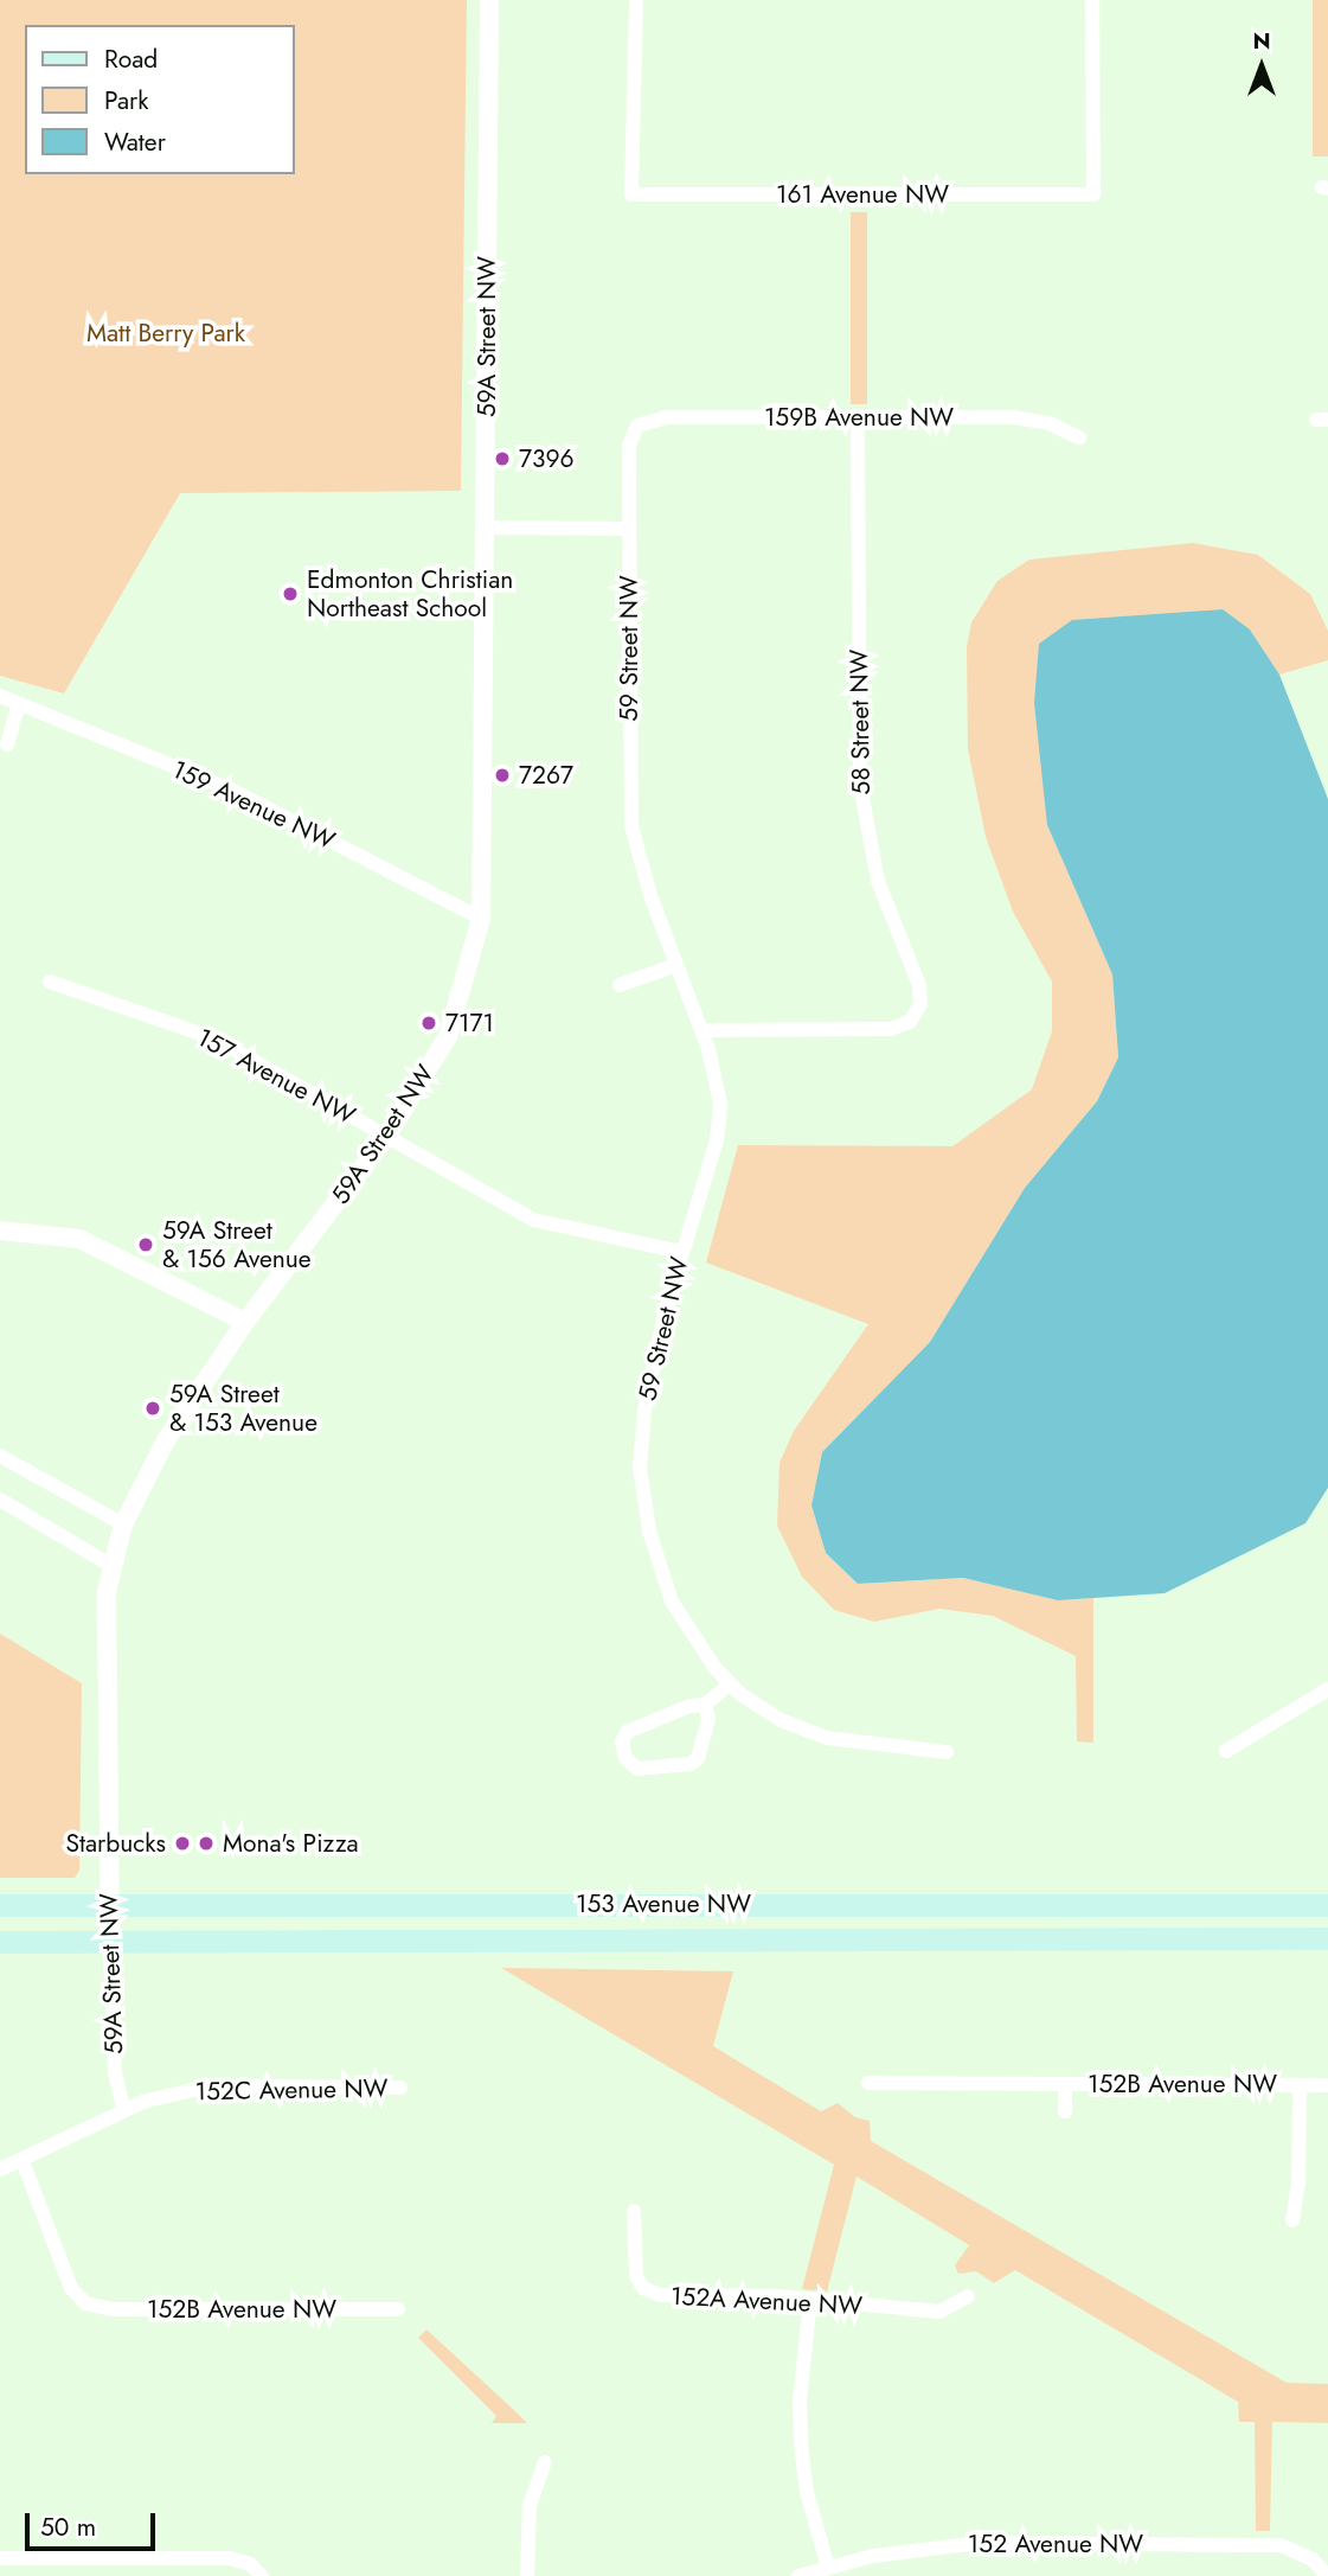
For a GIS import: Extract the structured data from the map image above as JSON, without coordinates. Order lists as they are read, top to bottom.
{
  "streets": {
    "main road": ["153 Avenue NW"],
    "street": [
      "161 Avenue NW",
      "59A Street NW",
      "159B Avenue NW",
      "59 Street NW",
      "58 Street NW",
      "159 Avenue NW",
      "157 Avenue NW",
      "152B Avenue NW",
      "152C Avenue NW",
      "152A Avenue NW",
      "152 Avenue NW"
    ]
  },
  "crossings": [
    ["59A Street NW", "159 Avenue NW"],
    ["59A Street NW", "157 Avenue NW"],
    ["59A Street NW", "153 Avenue NW"],
    ["59A Street NW", "152C Avenue NW"],
    ["159B Avenue NW", "59 Street NW"],
    ["159B Avenue NW", "58 Street NW"],
    ["59 Street NW", "58 Street NW"],
    ["59 Street NW", "157 Avenue NW"],
    ["152B Avenue NW", "152C Avenue NW"]
  ],
  "parks": ["Matt Berry Park"],
  "places": [
    "7396",
    "Edmonton Christian Northeast School",
    "7267",
    "7171",
    "59A Street & 156 Avenue",
    "59A Street & 153 Avenue",
    "Starbucks",
    "Mona's Pizza"
  ],
  "legend": ["Road", "Park", "Water"],
  "scale_bar": "50 m",
  "north": "top"
}
